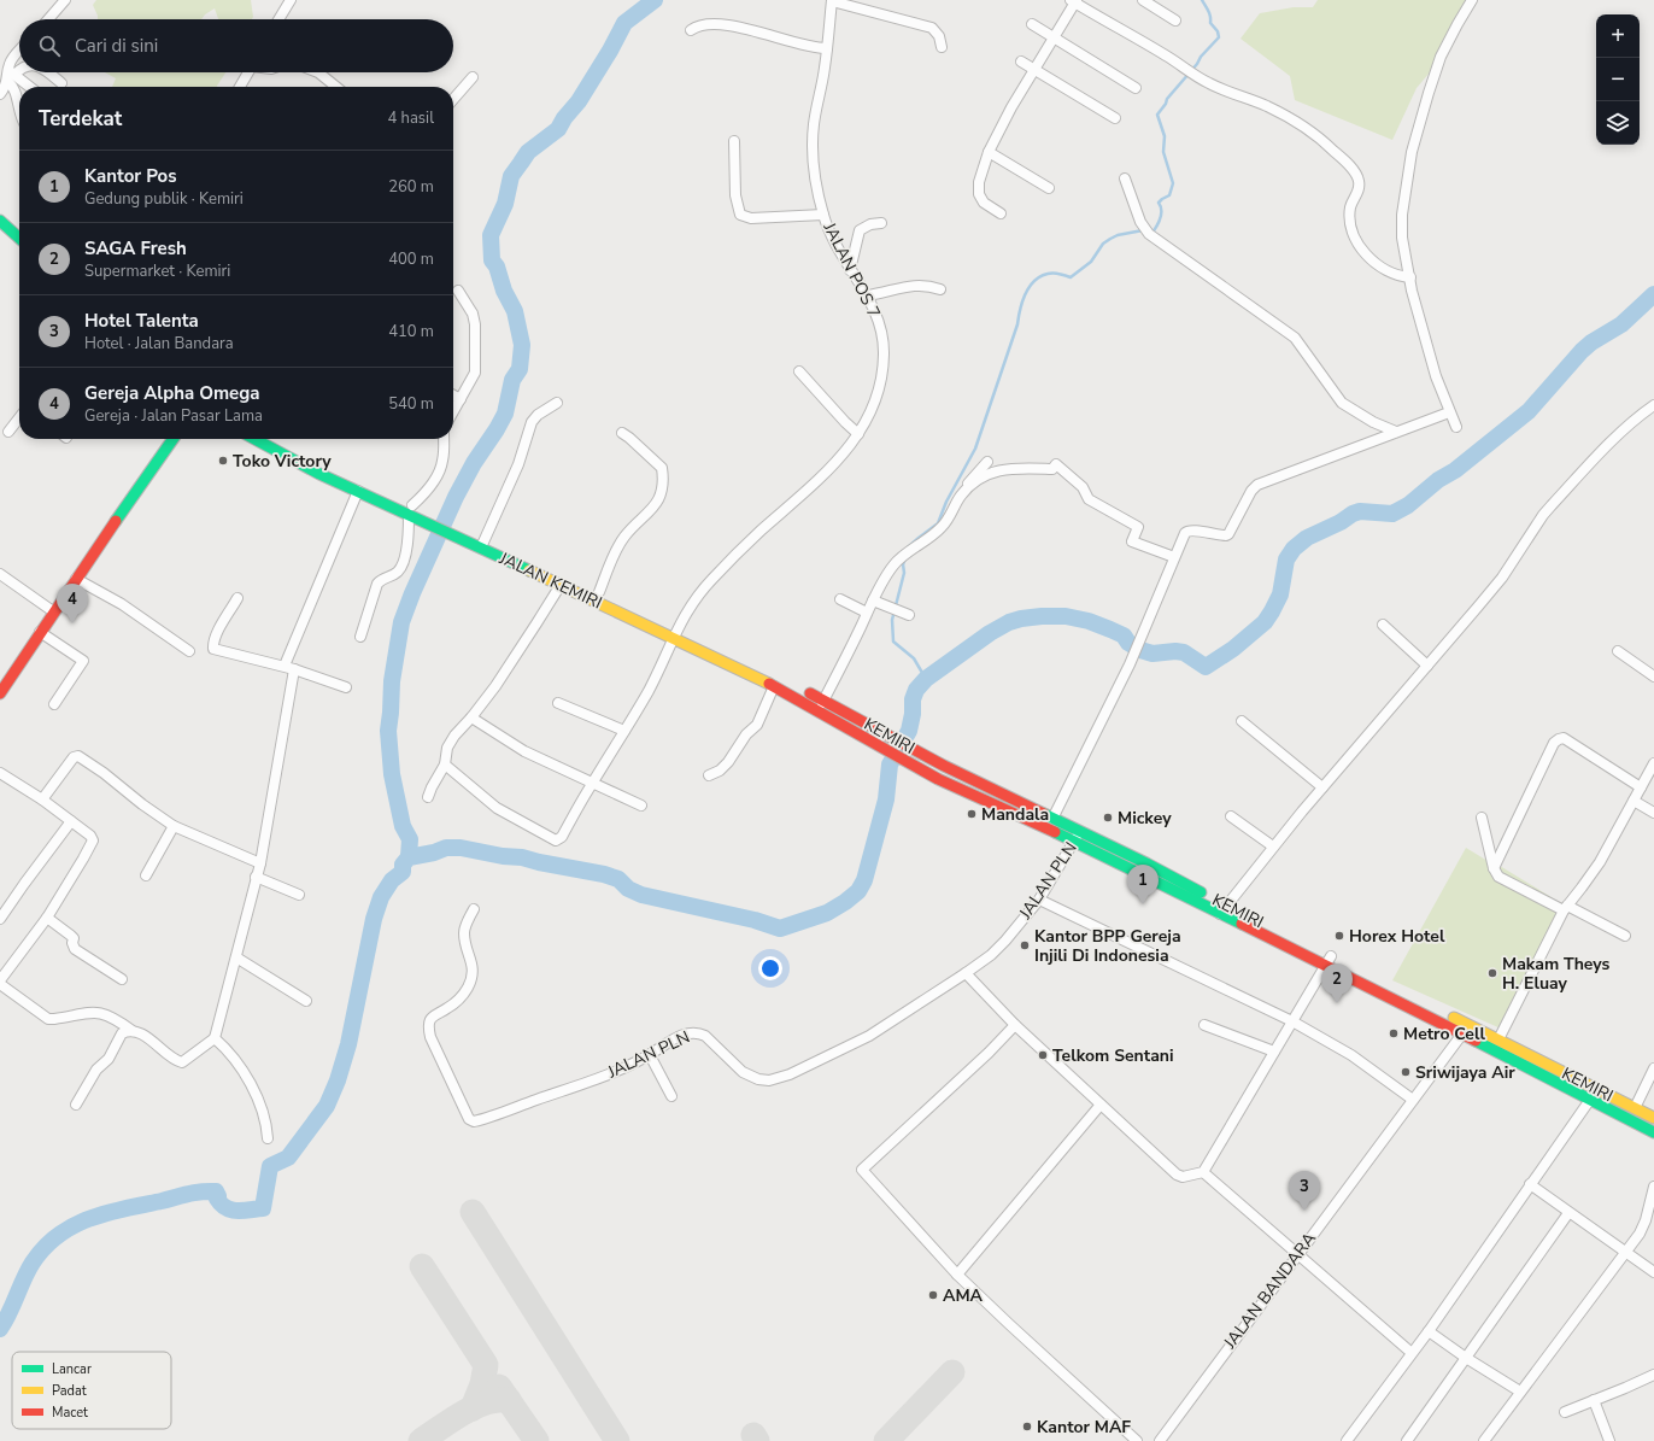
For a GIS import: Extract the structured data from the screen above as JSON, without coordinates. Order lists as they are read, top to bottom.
{
  "streets": {
    "main road": ["JALAN KEMIRI", "KEMIRI"],
    "street": ["JALAN POS 7", "JALAN PLN", "JALAN BANDARA"]
  },
  "crossings": [
    ["JALAN POS 7", "JALAN KEMIRI"],
    ["JALAN KEMIRI", "KEMIRI"],
    ["KEMIRI", "JALAN PLN"],
    ["KEMIRI", "JALAN BANDARA"]
  ],
  "places": [
    "Toko Victory",
    "Mandala",
    "Mickey",
    "Horex Hotel",
    "Kantor BPP Gereja Injili Di Indonesia",
    "Makam Theys H. Eluay",
    "Metro Cell",
    "Telkom Sentani",
    "Sriwijaya Air",
    "AMA",
    "Kantor MAF"
  ],
  "legend": ["Lancar", "Padat", "Macet"],
  "page": {
    "map_buttons": ["+", "−"],
    "search": "Cari di sini",
    "heading": ["Terdekat", "4 hasil"],
    "list": [
      {
        "mark": "1",
        "name": "Kantor Pos",
        "note": "Gedung publik · Kemiri",
        "value": "260 m"
      },
      {
        "mark": "2",
        "name": "SAGA Fresh",
        "note": "Supermarket · Kemiri",
        "value": "400 m"
      },
      {
        "mark": "3",
        "name": "Hotel Talenta",
        "note": "Hotel · Jalan Bandara",
        "value": "410 m"
      },
      {
        "mark": "4",
        "name": "Gereja Alpha Omega",
        "note": "Gereja · Jalan Pasar Lama",
        "value": "540 m"
      }
    ],
    "pins": [
      "4",
      "1",
      "2",
      "3"
    ]
  }
}
